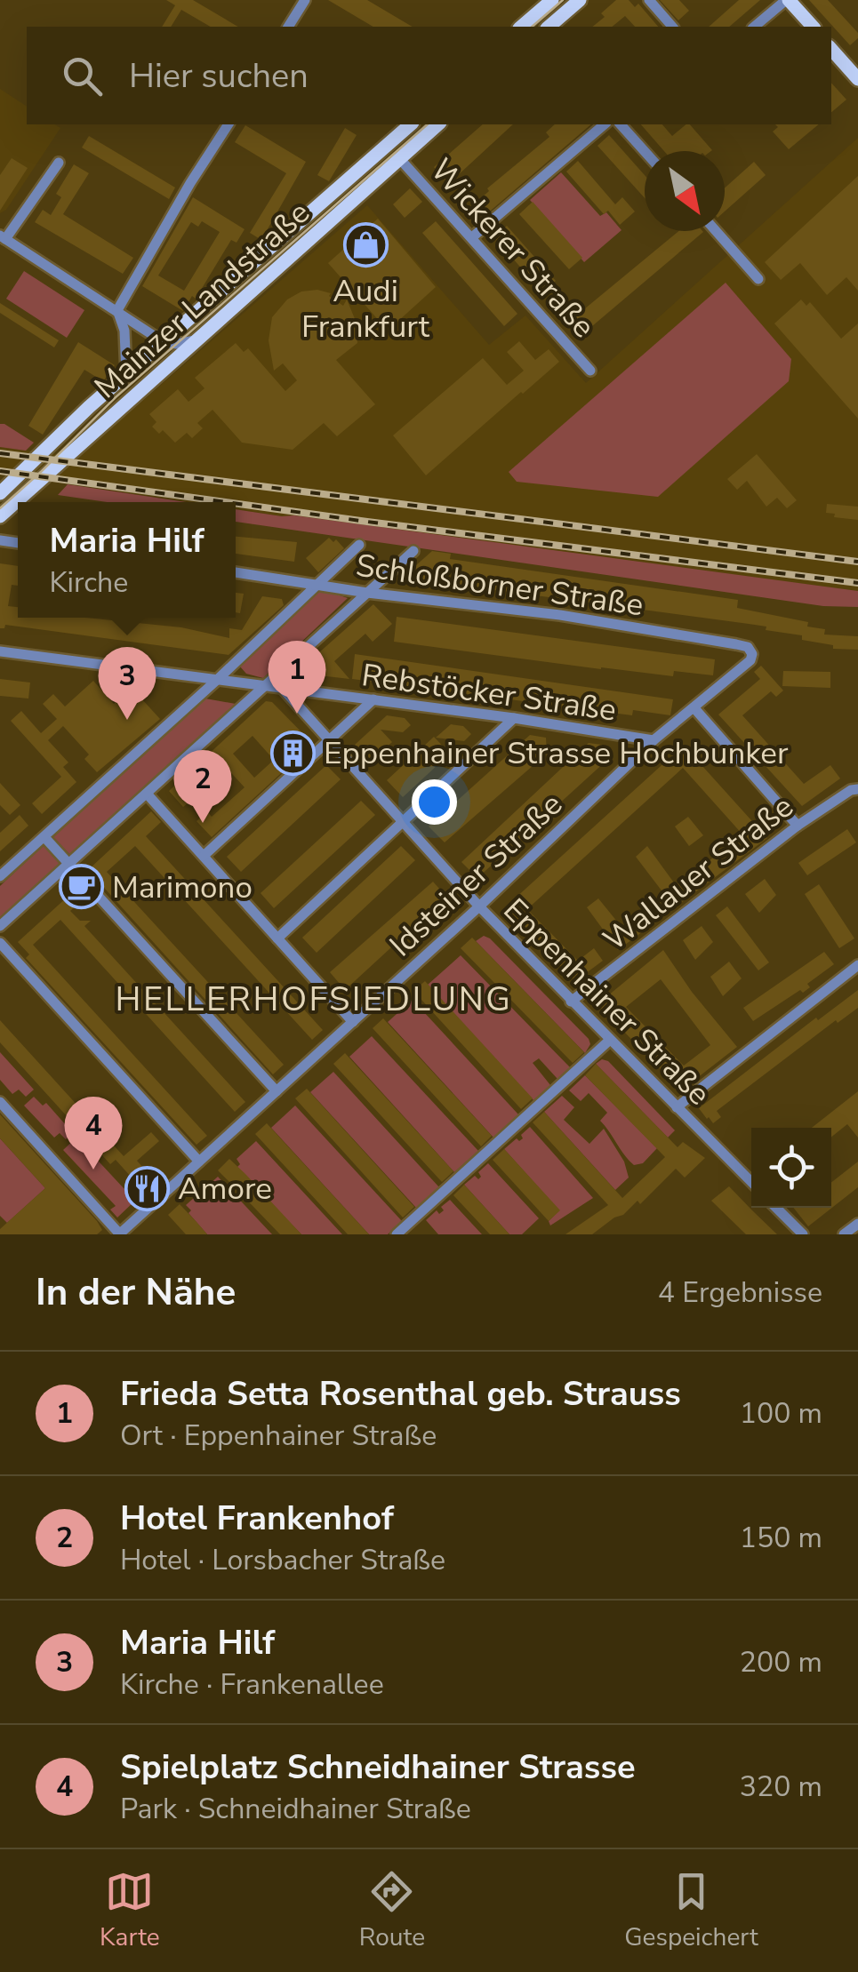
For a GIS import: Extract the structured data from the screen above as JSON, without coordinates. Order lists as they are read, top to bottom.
{
  "streets": {
    "main road": ["Mainzer Landstraße"],
    "street": [
      "Wickerer Straße",
      "Schloßborner Straße",
      "Rebstöcker Straße",
      "Wallauer Straße",
      "Idsteiner Straße",
      "Eppenhainer Straße"
    ]
  },
  "crossings": [
    ["Wickerer Straße", "Mainzer Landstraße"],
    ["Schloßborner Straße", "Idsteiner Straße"],
    ["Rebstöcker Straße", "Idsteiner Straße"],
    ["Rebstöcker Straße", "Eppenhainer Straße"],
    ["Wallauer Straße", "Eppenhainer Straße"],
    ["Idsteiner Straße", "Eppenhainer Straße"]
  ],
  "districts": ["HELLERHOFSIEDLUNG"],
  "places": {
    "shop": ["Audi Frankfurt"],
    "building": ["Eppenhainer Strasse Hochbunker"],
    "cafe": ["Marimono"],
    "restaurant": ["Amore"]
  },
  "north": "bottom right",
  "page": {
    "search": "Hier suchen",
    "popup": ["Maria Hilf", "Kirche"],
    "pins": [
      "1",
      "3",
      "2",
      "4"
    ],
    "heading": ["In der Nähe", "4 Ergebnisse"],
    "list": [
      {
        "mark": "1",
        "name": "Frieda Setta Rosenthal geb. Strauss",
        "note": "Ort · Eppenhainer Straße",
        "value": "100 m"
      },
      {
        "mark": "2",
        "name": "Hotel Frankenhof",
        "note": "Hotel · Lorsbacher Straße",
        "value": "150 m"
      },
      {
        "mark": "3",
        "name": "Maria Hilf",
        "note": "Kirche · Frankenallee",
        "value": "200 m"
      },
      {
        "mark": "4",
        "name": "Spielplatz Schneidhainer Strasse",
        "note": "Park · Schneidhainer Straße",
        "value": "320 m"
      }
    ],
    "nav": ["Karte", "Route", "Gespeichert"]
  }
}
